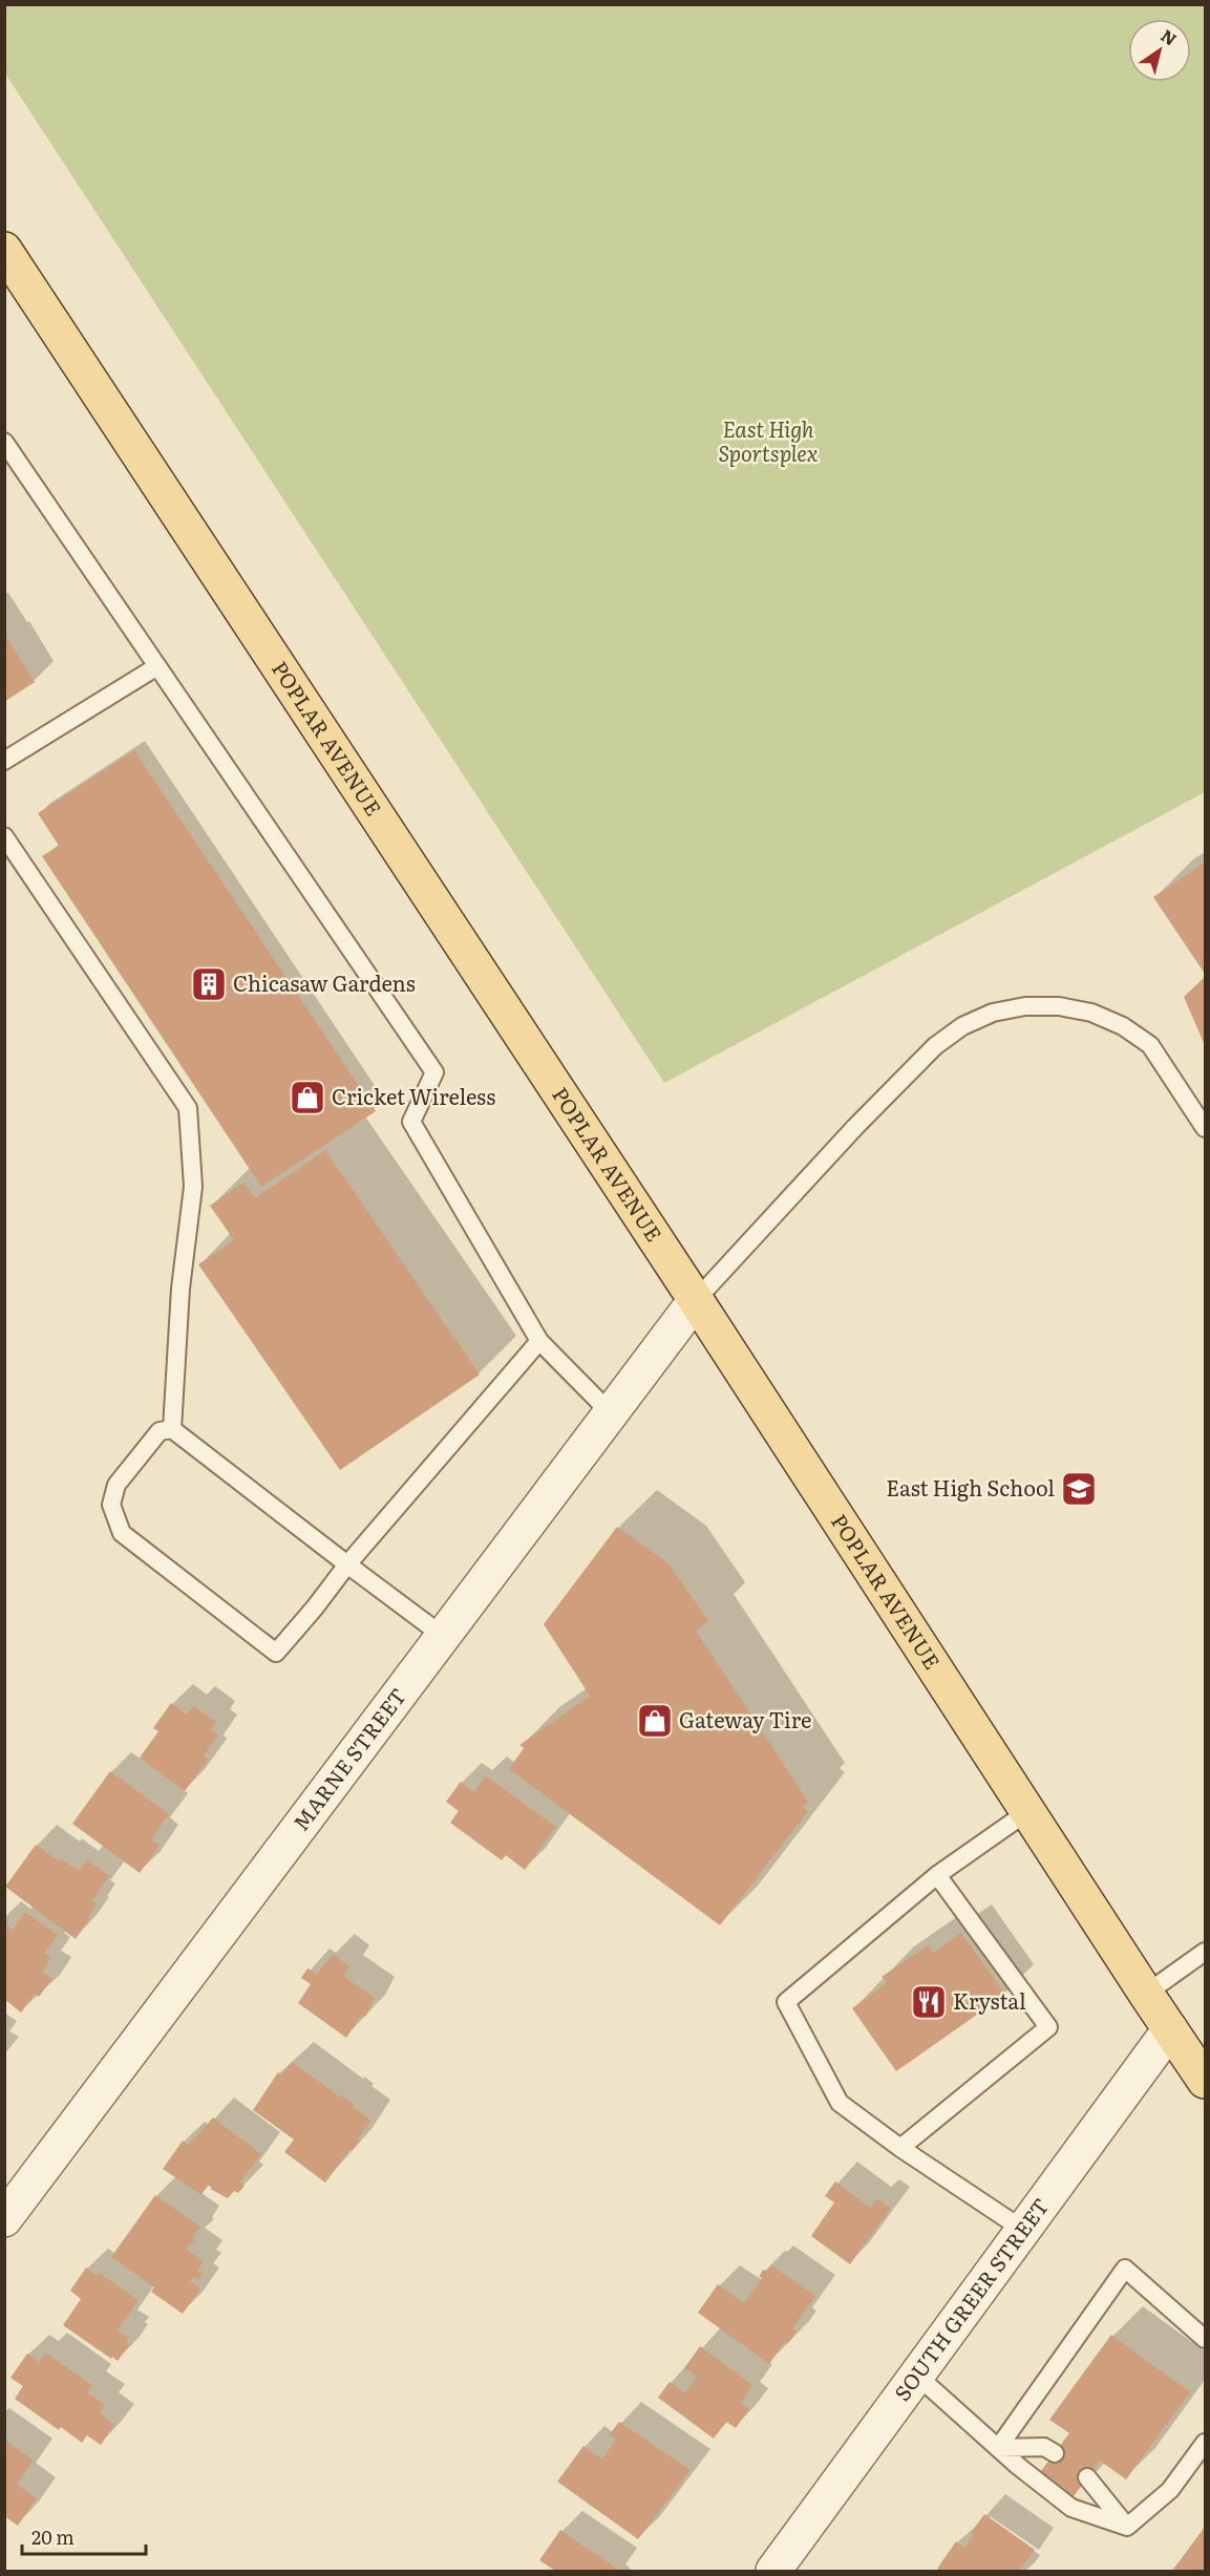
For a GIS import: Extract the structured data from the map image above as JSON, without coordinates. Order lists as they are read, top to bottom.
{
  "streets": {
    "main road": ["POPLAR AVENUE"],
    "street": ["MARNE STREET", "SOUTH GREER STREET"]
  },
  "crossings": [
    ["POPLAR AVENUE", "MARNE STREET"],
    ["POPLAR AVENUE", "SOUTH GREER STREET"]
  ],
  "parks": ["East High Sportsplex"],
  "places": {
    "building": ["Chicasaw Gardens"],
    "shop": ["Cricket Wireless", "Gateway Tire"],
    "school or university": ["East High School"],
    "restaurant": ["Krystal"]
  },
  "scale_bar": "20 m",
  "north": "top right"
}
